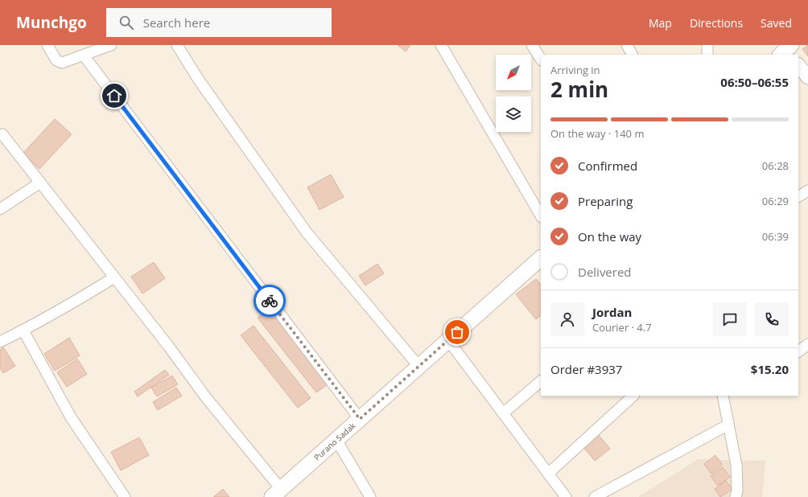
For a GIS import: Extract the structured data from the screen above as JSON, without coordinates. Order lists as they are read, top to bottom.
{
  "streets": {
    "main road": ["Purano Sadak"]
  },
  "north": "bottom left",
  "page": {
    "header": "Munchgo",
    "search": "Search here",
    "nav": ["Map", "Directions", "Saved"],
    "heading": ["2 min", "Arriving in", "06:50–06:55"],
    "panel": [
      "Jordan",
      "Courier · 4.7",
      "Order #3937",
      "$15.20"
    ],
    "bar": "On the way · 140 m",
    "list": [
      ["Confirmed", "06:28"],
      ["Preparing", "06:29"],
      ["On the way", "06:39"],
      "Delivered"
    ]
  }
}
